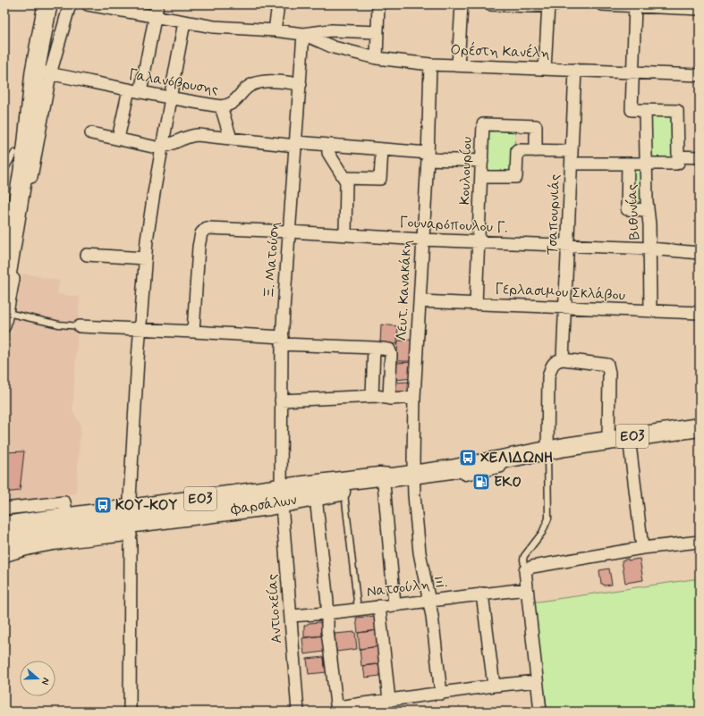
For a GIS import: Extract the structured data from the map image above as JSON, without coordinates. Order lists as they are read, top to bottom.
{
  "streets": {
    "main road": ["ΕΟ3", "Φαρσάλων"],
    "street": [
      "Ορέστη Κανέλη",
      "Γαλανόβρυσης",
      "Κουλουρίου",
      "Βιθυνίας",
      "Τσαπουρνιάς",
      "Γουναρόπουλου Γ.",
      "Ξ. Ματούση",
      "Λευτ. Κανακάκη",
      "Γερλασιμου Σκλάβου",
      "Νατσούλη Ξ.",
      "Αντιοχείας"
    ]
  },
  "crossings": [
    ["Ορέστη Κανέλη", "Τσαπουρνιάς"],
    ["Ορέστη Κανέλη", "Ξ. Ματούση"],
    ["Ορέστη Κανέλη", "Λευτ. Κανακάκη"],
    ["Γαλανόβρυσης", "Ξ. Ματούση"],
    ["Κουλουρίου", "Γουναρόπουλου Γ."],
    ["Κουλουρίου", "Γερλασιμου Σκλάβου"],
    ["Βιθυνίας", "Γουναρόπουλου Γ."],
    ["Βιθυνίας", "Γερλασιμου Σκλάβου"],
    ["Τσαπουρνιάς", "Γουναρόπουλου Γ."],
    ["Τσαπουρνιάς", "Γερλασιμου Σκλάβου"],
    ["Γουναρόπουλου Γ.", "Ξ. Ματούση"],
    ["Γουναρόπουλου Γ.", "Λευτ. Κανακάκη"],
    ["Ξ. Ματούση", "Φαρσάλων"],
    ["Ξ. Ματούση", "Αντιοχείας"],
    ["Λευτ. Κανακάκη", "Γερλασιμου Σκλάβου"],
    ["Λευτ. Κανακάκη", "Φαρσάλων"],
    ["Λευτ. Κανακάκη", "Νατσούλη Ξ."],
    ["Φαρσάλων", "Αντιοχείας"],
    ["Νατσούλη Ξ.", "Αντιοχείας"]
  ],
  "places": {
    "bus stop": ["ΧΕΛΙΔΩΝΗ", "ΚΟΥ-ΚΟΥ"],
    "fuel station": ["EKO"]
  },
  "north": "right"
}
